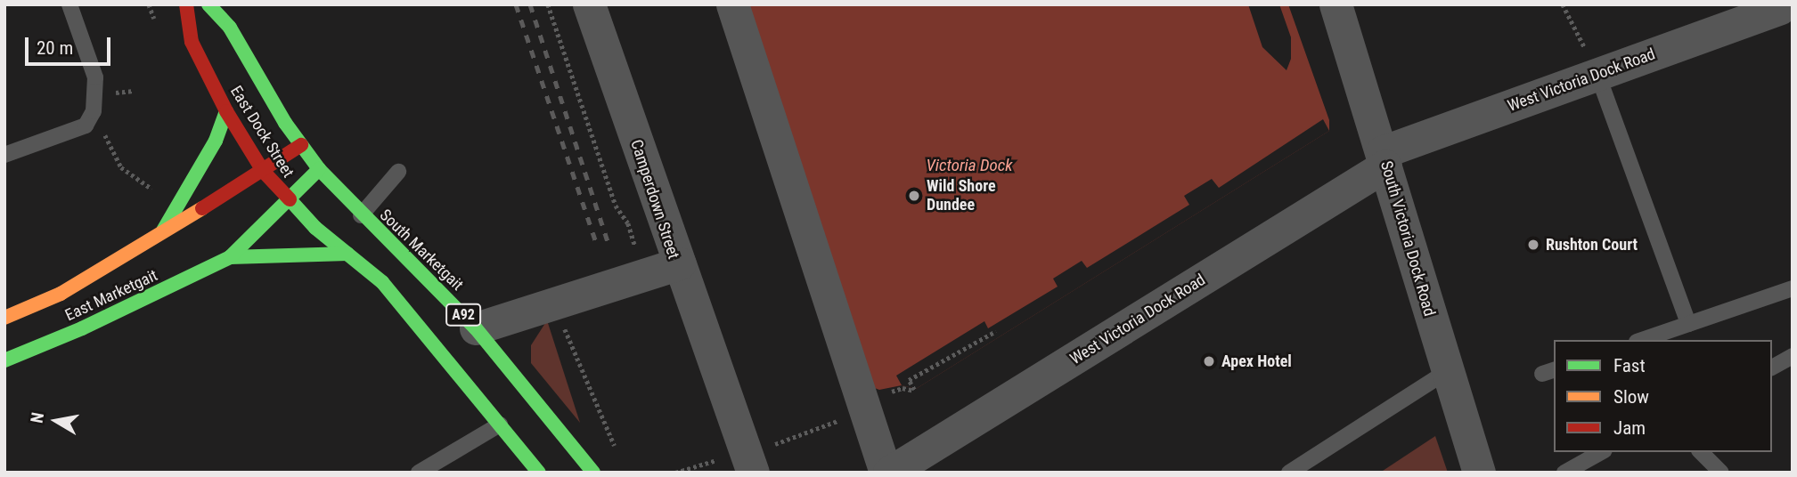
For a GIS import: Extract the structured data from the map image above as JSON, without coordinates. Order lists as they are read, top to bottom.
{
  "streets": {
    "main road": [
      "East Dock Street",
      "South Marketgait",
      "East Marketgait",
      "A92"
    ],
    "street": ["West Victoria Dock Road", "Camperdown Street", "South Victoria Dock Road"]
  },
  "crossings": [
    ["West Victoria Dock Road", "South Victoria Dock Road"],
    ["East Dock Street", "South Marketgait"],
    ["East Dock Street", "East Marketgait"],
    ["East Dock Street", "A92"],
    ["Camperdown Street", "South Marketgait"],
    ["South Marketgait", "East Marketgait"],
    ["East Marketgait", "A92"]
  ],
  "water": ["Victoria Dock"],
  "places": ["Wild Shore Dundee", "Rushton Court", "Apex Hotel"],
  "legend": ["Fast", "Slow", "Jam"],
  "scale_bar": "20 m",
  "north": "left"
}
